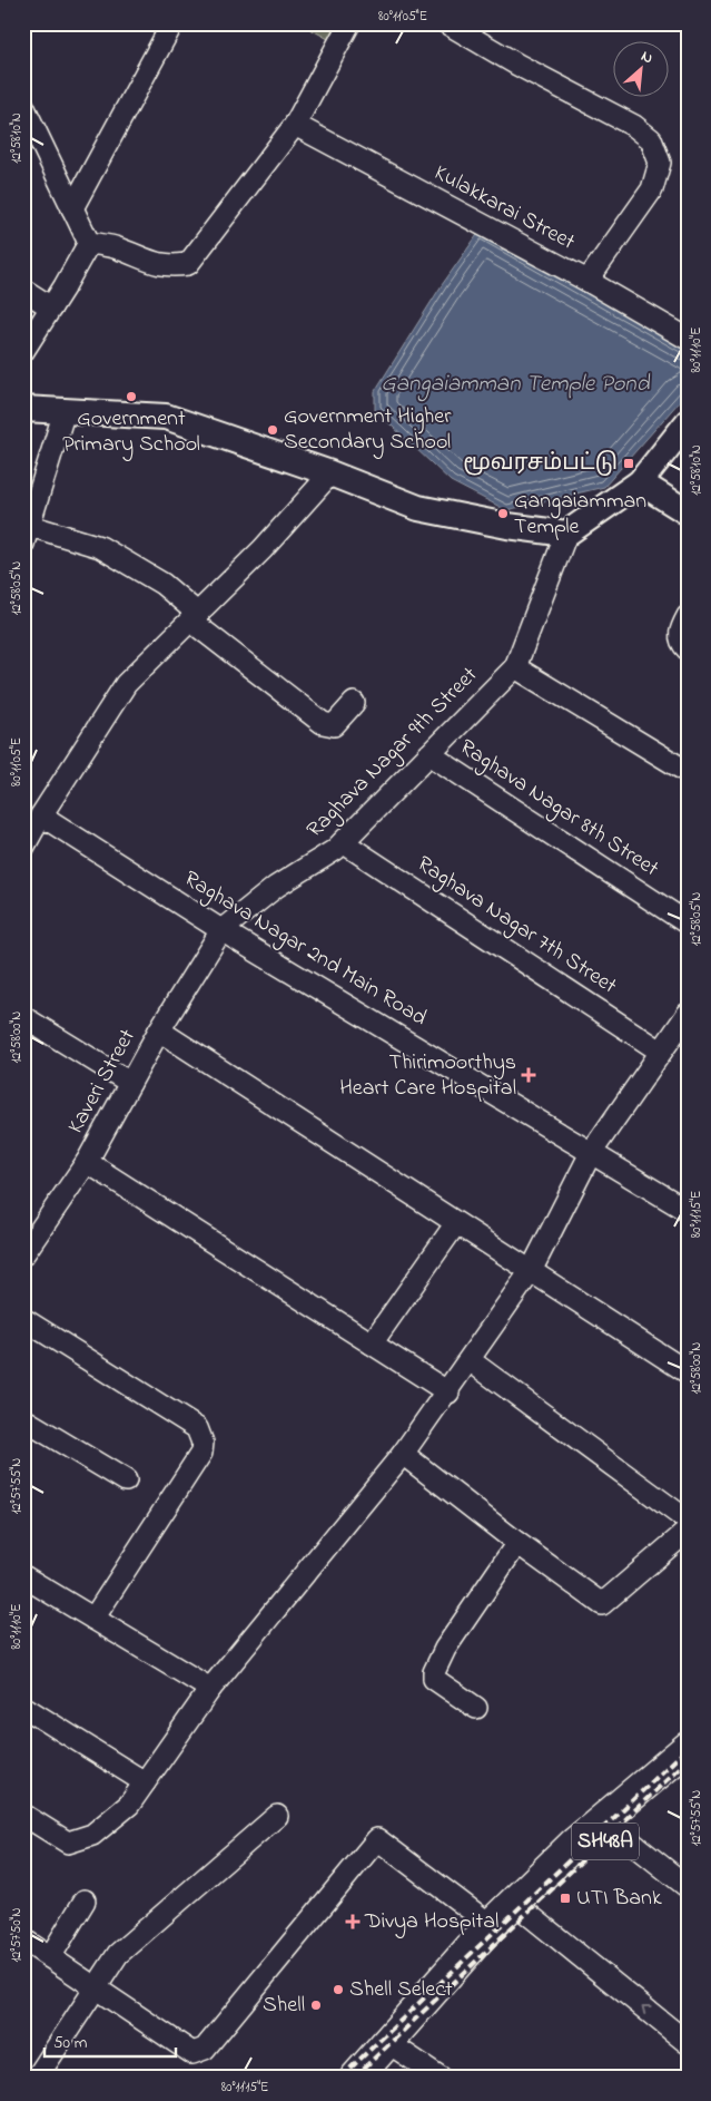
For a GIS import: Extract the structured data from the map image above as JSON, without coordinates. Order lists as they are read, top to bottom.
{
  "streets": {
    "main road": ["SH48A"],
    "street": [
      "Kulakkarai Street",
      "Raghava Nagar 9th Street",
      "Raghava Nagar 8th Street",
      "Raghava Nagar 7th Street",
      "Raghava Nagar 2nd Main Road",
      "Kaveri Street"
    ]
  },
  "crossings": [
    ["Raghava Nagar 9th Street", "Raghava Nagar 8th Street"],
    ["Raghava Nagar 9th Street", "Raghava Nagar 7th Street"],
    ["Raghava Nagar 9th Street", "Raghava Nagar 2nd Main Road"],
    ["Raghava Nagar 9th Street", "Kaveri Street"],
    ["Raghava Nagar 2nd Main Road", "Kaveri Street"]
  ],
  "water": ["Gangaiamman Temple Pond"],
  "places": {
    "other": [
      "Government Primary School",
      "Government Higher Secondary School",
      "Gangaiamman Temple",
      "Shell Select",
      "Shell"
    ],
    "transit": ["மூவரசம்பட்டு", "UTI Bank"],
    "health": ["Thirimoorthys Heart Care Hospital", "Divya Hospital"]
  },
  "scale_bar": "50 m",
  "north": "top right",
  "coordinates": [
    "80°11'05\"E",
    "12°58'10\"N",
    "80°11'10\"E",
    "12°58'05\"N",
    "12°58'00\"N",
    "80°11'15\"E",
    "12°57'55\"N",
    "12°57'50\"N"
  ]
}
